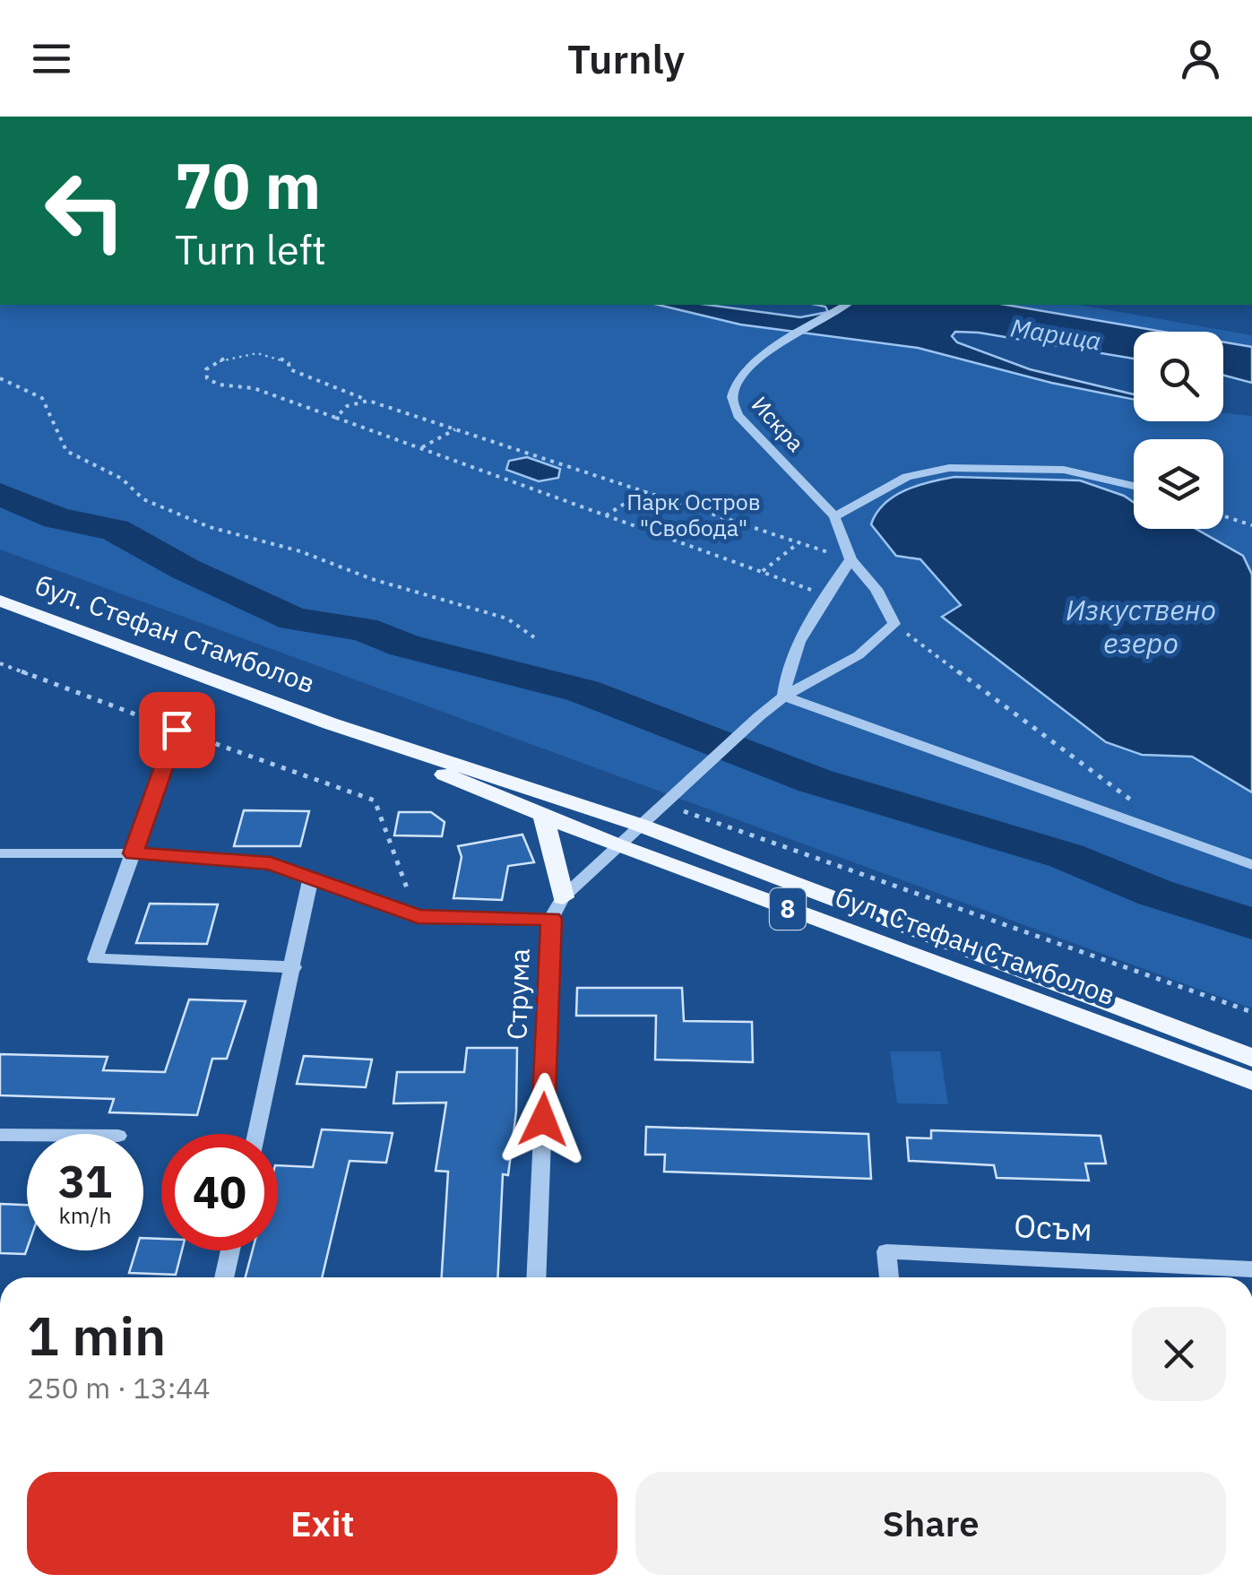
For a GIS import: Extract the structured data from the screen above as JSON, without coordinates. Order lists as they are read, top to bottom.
{
  "streets": {
    "main road": ["бул. Стефан Стамболов", "8"],
    "street": ["Искра", "Струма", "Осъм"]
  },
  "water": ["Марица", "Изкуствено езеро"],
  "parks": ["Парк Остров \"Свобода\""],
  "page": {
    "header": "Turnly",
    "turn": ["70 m", "Turn left"],
    "speed": "31 km/h",
    "limit": "40",
    "heading": ["1 min", "250 m · 13:44"],
    "buttons": ["Exit", "Share"]
  }
}
